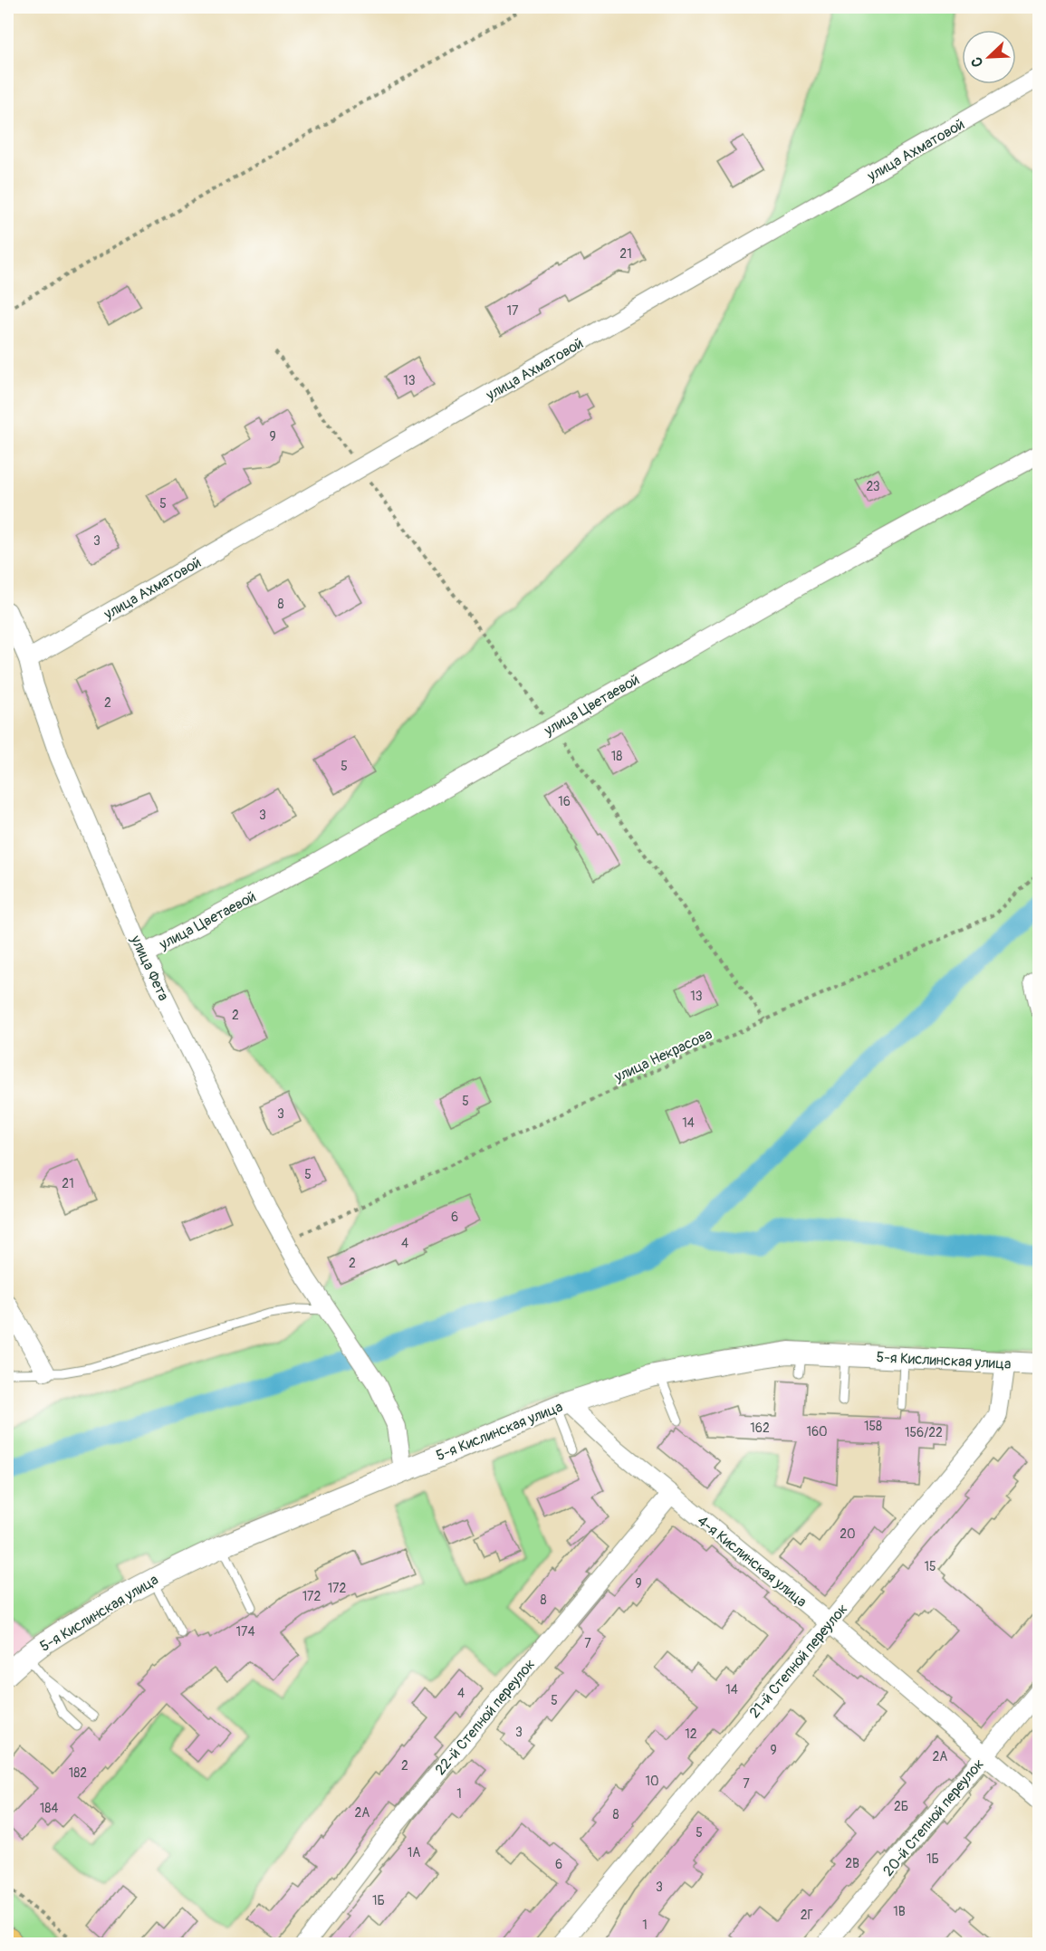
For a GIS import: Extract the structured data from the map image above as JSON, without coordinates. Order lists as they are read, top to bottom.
{
  "streets": {
    "street": [
      "улица Ахматовой",
      "улица Цветаевой",
      "улица Фета",
      "5-я Кислинская улица",
      "4-я Кислинская улица",
      "21-й Степной переулок",
      "22-й Степной переулок",
      "20-й Степной переулок"
    ],
    "path": ["улица Некрасова"]
  },
  "crossings": [
    ["улица Ахматовой", "улица Фета"],
    ["улица Цветаевой", "улица Фета"],
    ["улица Фета", "улица Некрасова"],
    ["улица Фета", "5-я Кислинская улица"],
    ["5-я Кислинская улица", "4-я Кислинская улица"],
    ["5-я Кислинская улица", "21-й Степной переулок"],
    ["4-я Кислинская улица", "21-й Степной переулок"],
    ["4-я Кислинская улица", "22-й Степной переулок"],
    ["4-я Кислинская улица", "20-й Степной переулок"]
  ],
  "house_numbers": [
    "21",
    "17",
    "13",
    "9",
    "23",
    "5",
    "3",
    "8",
    "2",
    "18",
    "5",
    "16",
    "3",
    "13",
    "2",
    "5",
    "3",
    "14",
    "5",
    "21",
    "6",
    "4",
    "2",
    "158",
    "162",
    "160",
    "156/22",
    "20",
    "15",
    "9",
    "172",
    "172",
    "8",
    "174",
    "7",
    "14",
    "4",
    "5",
    "3",
    "12",
    "9",
    "2А",
    "2",
    "182",
    "10",
    "7",
    "1",
    "2Б",
    "184",
    "2А",
    "8",
    "5",
    "1А",
    "1Б",
    "2В",
    "6",
    "3",
    "1Б",
    "1В",
    "2Г",
    "1"
  ],
  "north": "bottom left"
}
